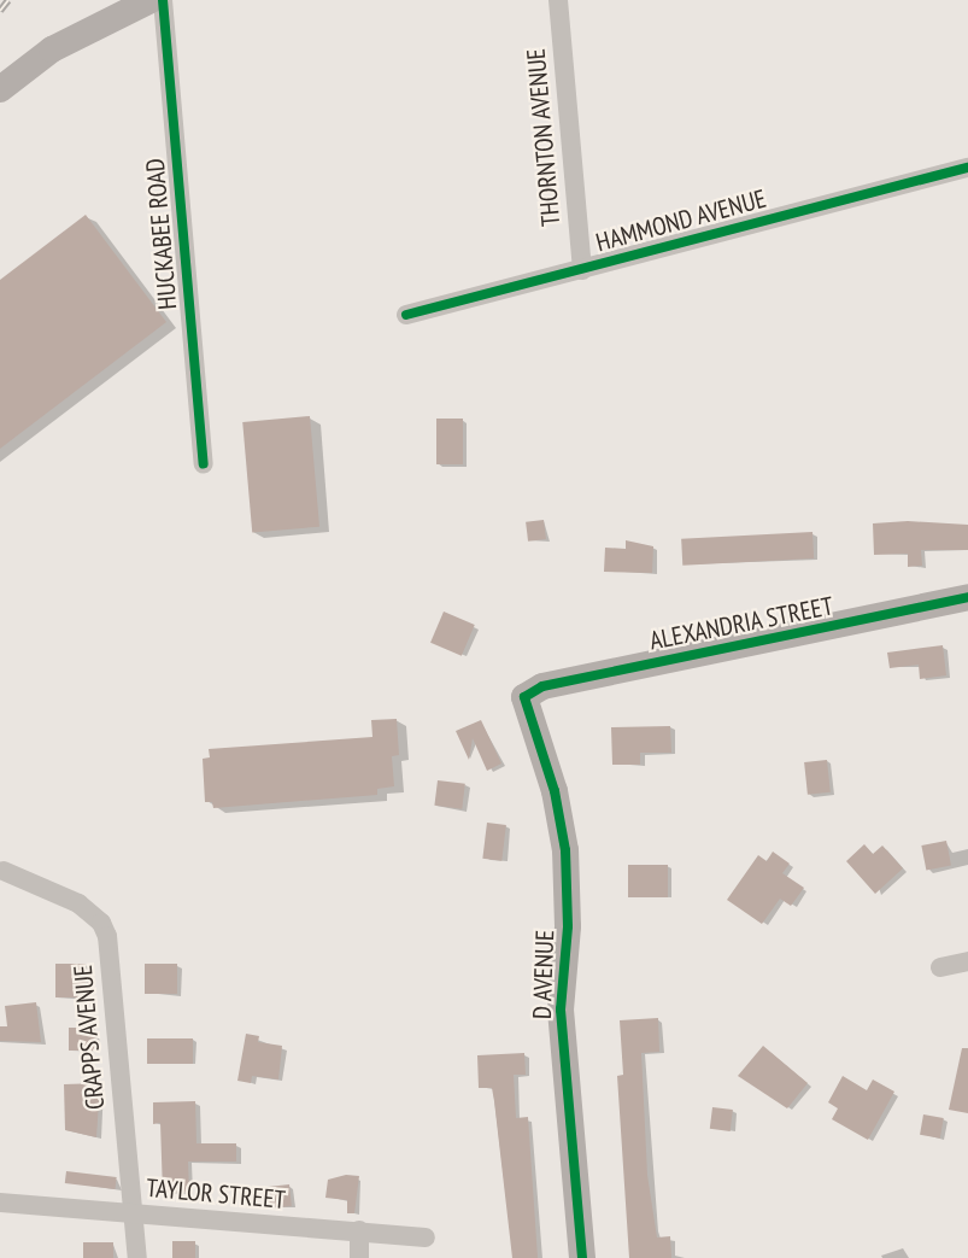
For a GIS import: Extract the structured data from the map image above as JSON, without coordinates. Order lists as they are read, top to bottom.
{
  "streets": {
    "street": [
      "THORNTON AVENUE",
      "HAMMOND AVENUE",
      "HUCKABEE ROAD",
      "ALEXANDRIA STREET",
      "D AVENUE",
      "CRAPPS AVENUE",
      "TAYLOR STREET"
    ]
  },
  "crossings": [
    ["THORNTON AVENUE", "HAMMOND AVENUE"],
    ["ALEXANDRIA STREET", "D AVENUE"],
    ["CRAPPS AVENUE", "TAYLOR STREET"]
  ]
}
